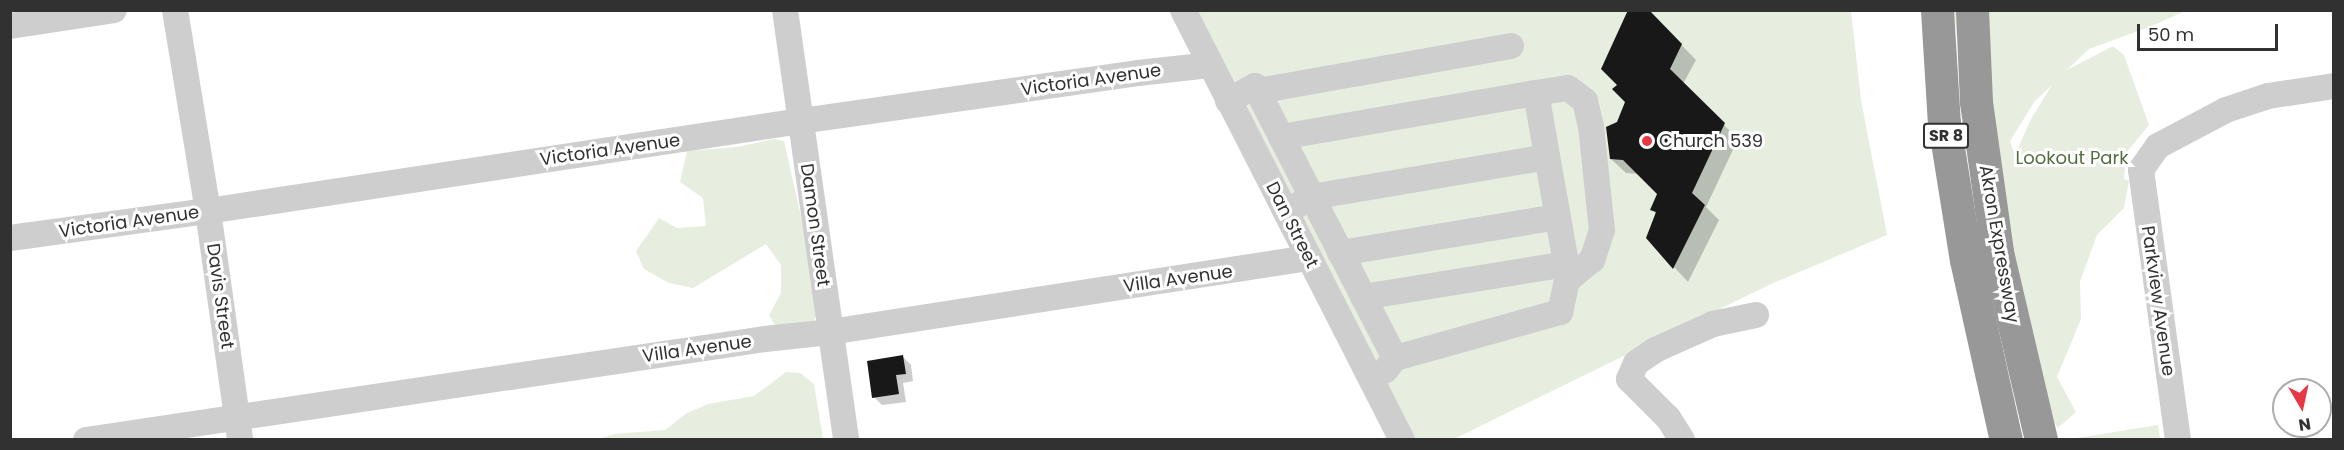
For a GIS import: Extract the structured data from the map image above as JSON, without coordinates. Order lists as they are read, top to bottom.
{
  "streets": {
    "highway": ["SR 8", "Akron Expressway"],
    "street": [
      "Victoria Avenue",
      "Damon Street",
      "Dan Street",
      "Villa Avenue",
      "Davis Street",
      "Parkview Avenue"
    ]
  },
  "crossings": [
    ["Victoria Avenue", "Damon Street"],
    ["Victoria Avenue", "Dan Street"],
    ["Victoria Avenue", "Davis Street"],
    ["Damon Street", "Villa Avenue"],
    ["Dan Street", "Villa Avenue"],
    ["Villa Avenue", "Davis Street"]
  ],
  "parks": ["Lookout Park"],
  "places": ["Church 539"],
  "scale_bar": "50 m",
  "north": "bottom"
}
